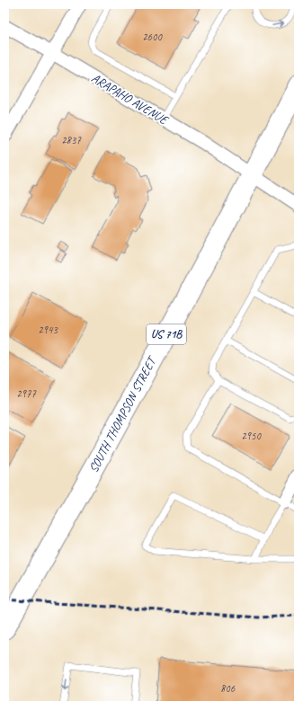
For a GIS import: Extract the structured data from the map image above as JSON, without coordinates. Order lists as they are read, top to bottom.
{
  "streets": {
    "highway": ["US 71B", "SOUTH THOMPSON STREET"],
    "street": ["ARAPAHO AVENUE"]
  },
  "crossings": [
    ["ARAPAHO AVENUE", "SOUTH THOMPSON STREET"]
  ],
  "house_numbers": [
    "2600",
    "2837",
    "2943",
    "2977",
    "2950",
    "806"
  ]
}
